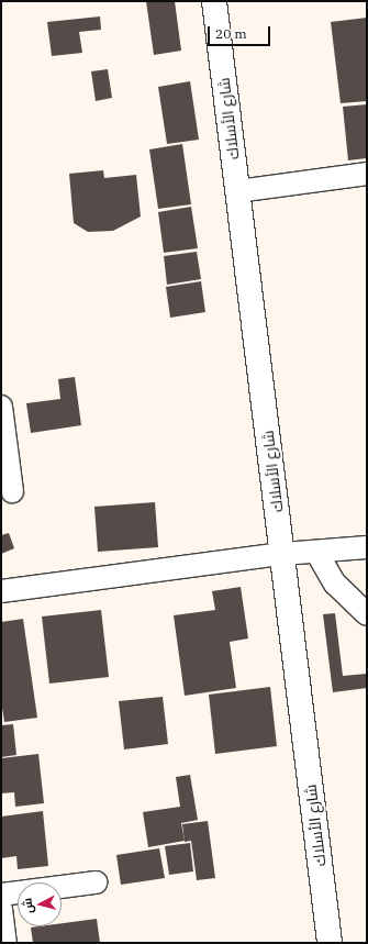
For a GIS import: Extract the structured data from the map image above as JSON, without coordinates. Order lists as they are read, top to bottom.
{
  "streets": {
    "street": ["شارع الأسلاك"]
  },
  "scale_bar": "20 m",
  "north": "left"
}
